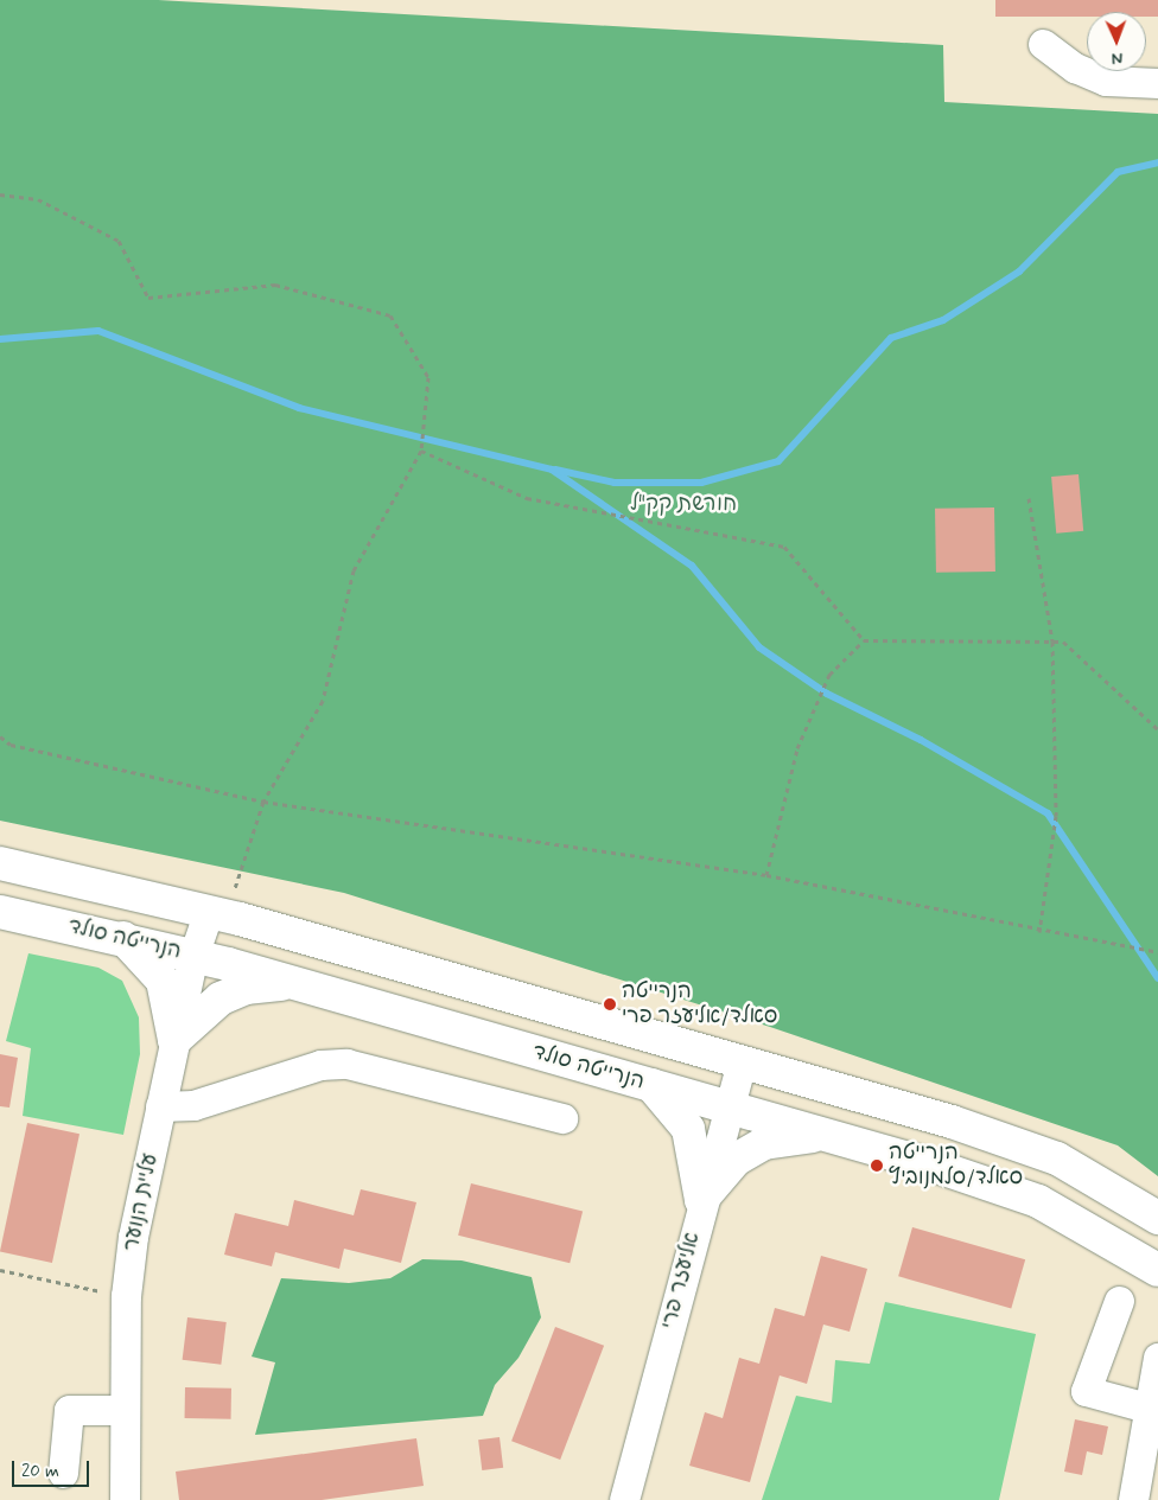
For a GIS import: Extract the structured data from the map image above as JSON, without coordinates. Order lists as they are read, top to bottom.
{
  "streets": {
    "main road": ["הנרייטה סולד"],
    "street": ["עליית הנוער", "אליעזר פרי"]
  },
  "crossings": [
    ["הנרייטה סולד", "עליית הנוער"],
    ["הנרייטה סולד", "אליעזר פרי"]
  ],
  "parks": ["חורשת קק\"ל"],
  "places": ["הנרייטה סאלד/אליעזר פרי", "הנרייטה סאלד/סלמנוביץ"],
  "scale_bar": "20 m",
  "north": "bottom"
}
